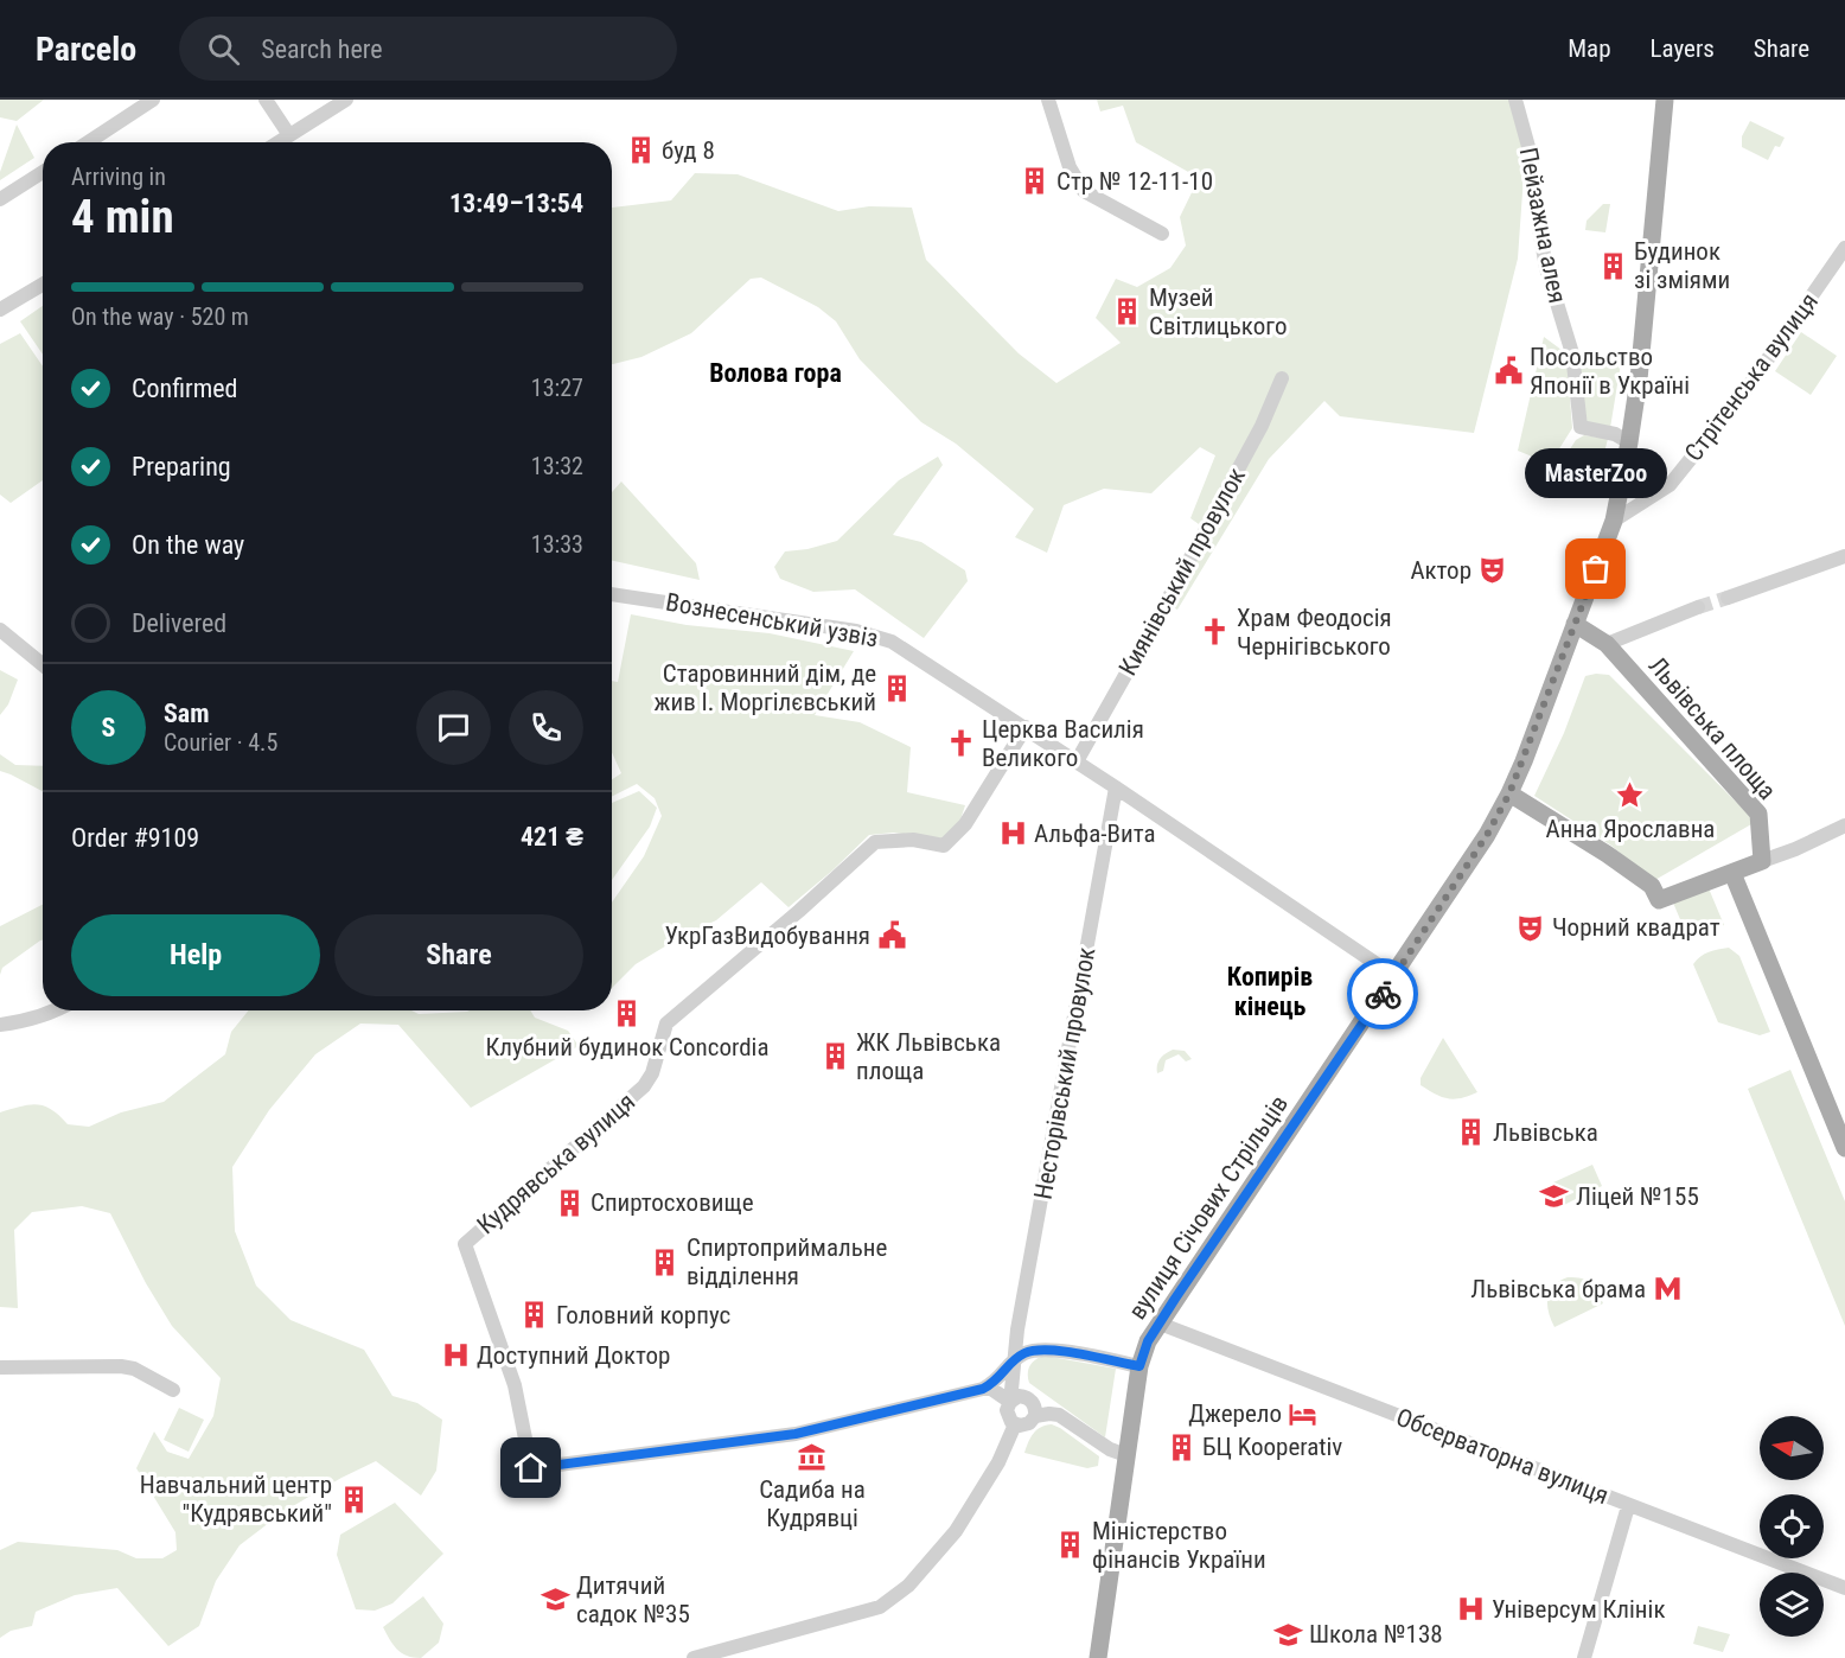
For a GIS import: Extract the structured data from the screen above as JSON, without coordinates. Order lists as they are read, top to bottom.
{
  "streets": {
    "main road": ["Львівська площа", "вулиця Січових Стрільців"],
    "street": [
      "Пейзажна алея",
      "Стрітенська вулиця",
      "Киянівський провулок",
      "Вознесенський узвіз",
      "Несторівський провулок",
      "Кудрявська вулиця",
      "Обсерваторна вулиця"
    ]
  },
  "crossings": [
    ["Киянівський провулок", "Вознесенський узвіз"],
    ["Вознесенський узвіз", "Несторівський провулок"],
    ["Вознесенський узвіз", "Кудрявська вулиця"],
    ["Вознесенський узвіз", "вулиця Січових Стрільців"],
    ["вулиця Січових Стрільців", "Обсерваторна вулиця"]
  ],
  "districts": ["Волова гора", "Копирів кінець"],
  "places": {
    "building": [
      "буд 8",
      "Стр № 12-11-10",
      "Будинок зі зміями",
      "Музей Світлицького",
      "Старовинний дім, де жив І. Моргілєвський",
      "Клубний будинок Concordia",
      "ЖК Львівська площа",
      "Львівська",
      "Спиртосховище",
      "Спиртоприймальне відділення",
      "Головний корпус",
      "БЦ Kooperativ",
      "Навчальний центр \"Кудрявський\"",
      "Міністерство фінансів України"
    ],
    "public building": ["Посольство Японії в Україні", "УкрГазВидобування"],
    "other": ["MasterZoo"],
    "theatre": ["Актор", "Чорний квадрат"],
    "church": ["Храм Феодосія Чернігівського", "Церква Василія Великого"],
    "place": ["Анна Ярославна"],
    "hospital": ["Альфа-Вита", "Доступний Доктор", "Універсум Клінік"],
    "school or university": ["Ліцей №155", "Дитячий садок №35", "Школа №138"],
    "metro station": ["Львівська брама"],
    "hotel": ["Джерело"],
    "museum": ["Садиба на Кудрявці"]
  },
  "north": "left",
  "page": {
    "header": "Parcelo",
    "search": "Search here",
    "nav": ["Map", "Layers", "Share"],
    "heading": ["4 min", "Arriving in", "13:49–13:54"],
    "panel": [
      "Sam",
      "Courier · 4.5",
      "Order #9109",
      "421 ₴"
    ],
    "bar": "On the way · 520 m",
    "list": [
      ["Confirmed", "13:27"],
      ["Preparing", "13:32"],
      ["On the way", "13:33"],
      "Delivered"
    ],
    "bubble": "MasterZoo",
    "round": "S",
    "buttons": ["Help", "Share"]
  }
}
